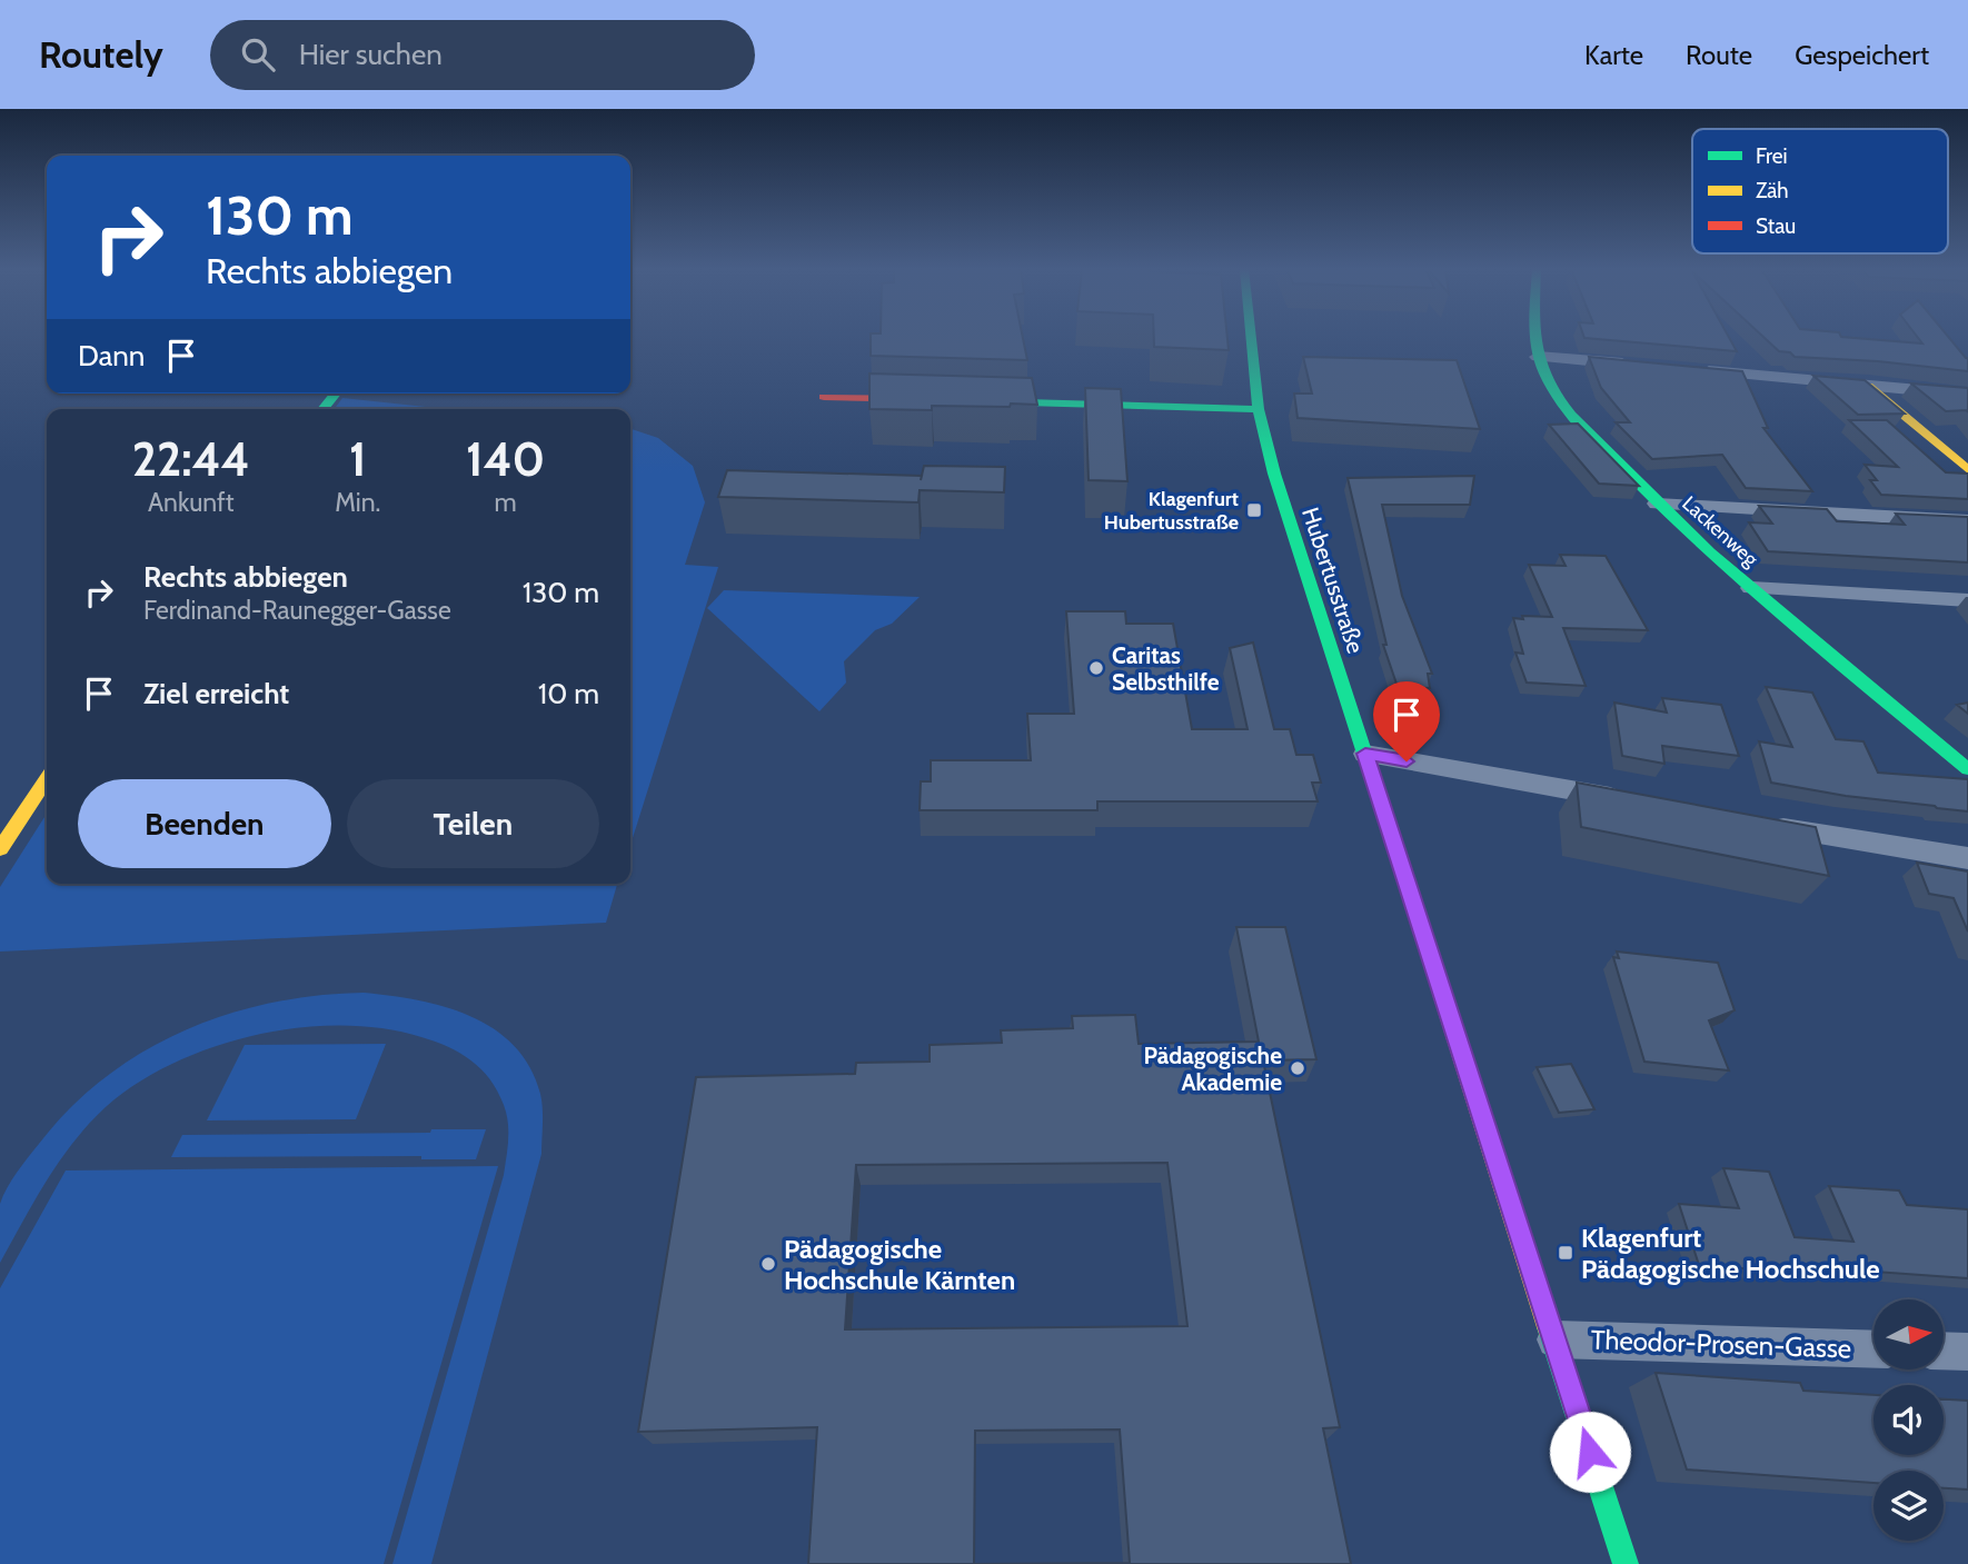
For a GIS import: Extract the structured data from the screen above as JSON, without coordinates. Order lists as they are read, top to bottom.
{
  "streets": {
    "street": ["Lackenweg", "Hubertusstraße", "Theodor-Prosen-Gasse"]
  },
  "crossings": [
    ["Hubertusstraße", "Theodor-Prosen-Gasse"]
  ],
  "places": {
    "transit": ["Klagenfurt Hubertusstraße", "Klagenfurt Pädagogische Hochschule"],
    "other": ["Caritas Selbsthilfe", "Pädagogische Akademie", "Pädagogische Hochschule Kärnten"]
  },
  "legend": ["Frei", "Zäh", "Stau"],
  "north": "right",
  "page": {
    "header": "Routely",
    "search": "Hier suchen",
    "nav": ["Karte", "Route", "Gespeichert"],
    "turn": ["130 m", "Rechts abbiegen"],
    "then": "Dann",
    "eta": [
      "22:44",
      "Ankunft",
      "1",
      "Min.",
      "140",
      "m"
    ],
    "list": [
      {
        "name": "Rechts abbiegen",
        "note": "Ferdinand-Raunegger-Gasse",
        "value": "130 m"
      },
      {
        "name": "Ziel erreicht",
        "value": "10 m"
      }
    ],
    "buttons": ["Beenden", "Teilen"]
  }
}
